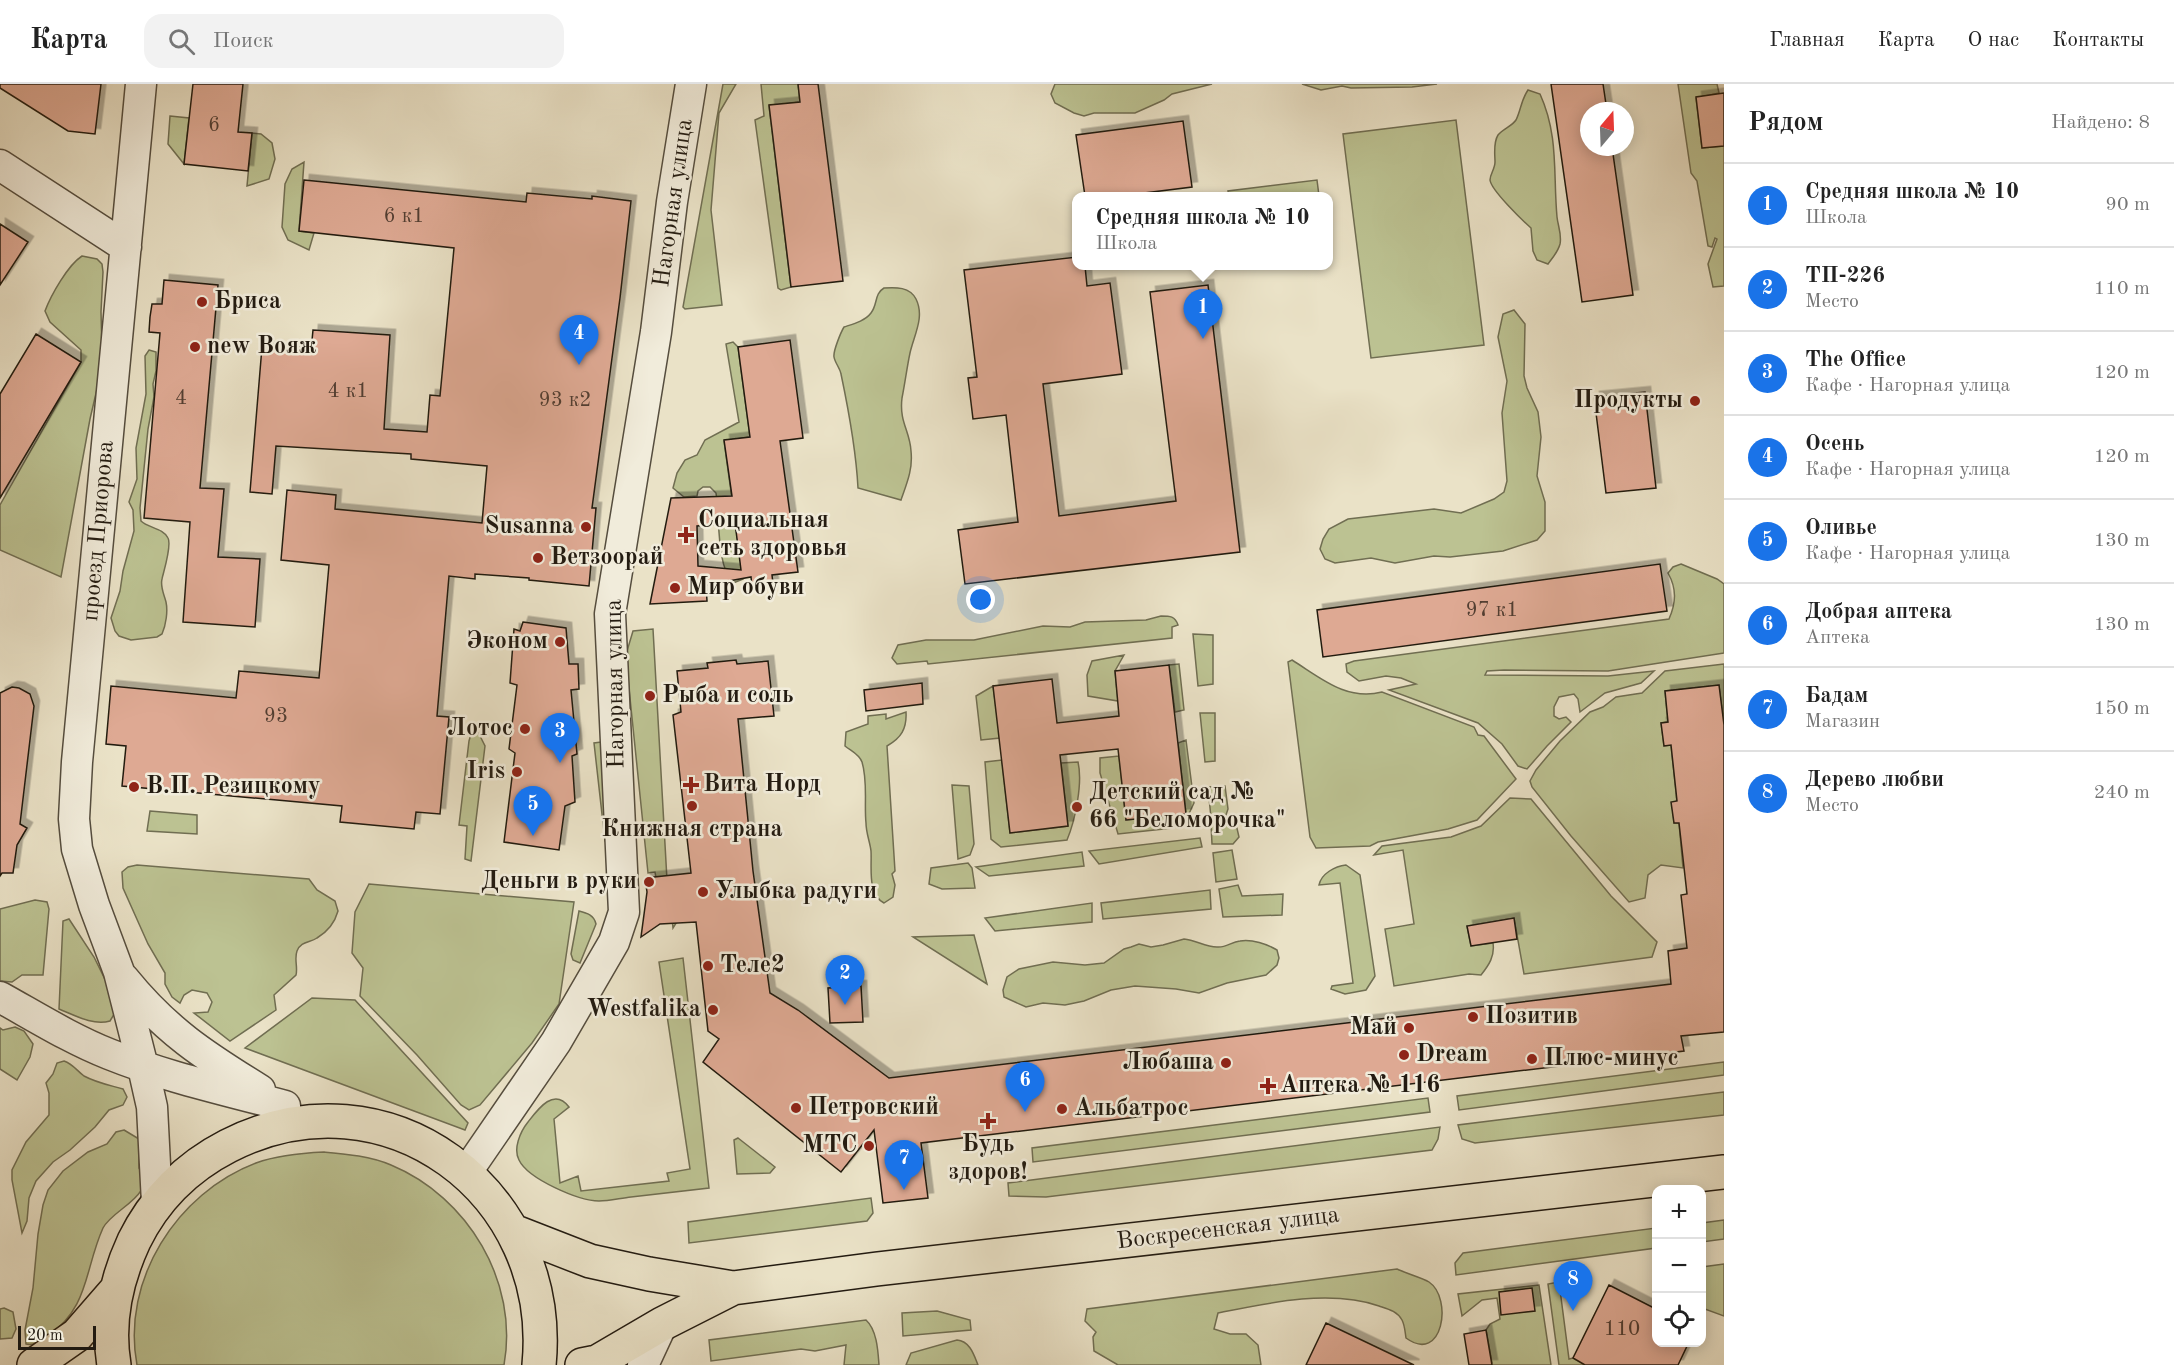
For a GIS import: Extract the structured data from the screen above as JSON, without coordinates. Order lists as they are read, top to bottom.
{
  "streets": {
    "main road": ["Воскресенская улица"],
    "street": ["Нагорная улица", "проезд Приорова"]
  },
  "places": {
    "other": [
      "Бриса",
      "new Вояж",
      "Продукты",
      "Susanna",
      "Ветзоорай",
      "Мир обуви",
      "Эконом",
      "Рыба и соль",
      "Лотос",
      "Iris",
      "В.П. Резицкому",
      "Книжная страна",
      "Детский сад № 66 \"Беломорочка\"",
      "Деньги в руки",
      "Улыбка радуги",
      "Теле2",
      "Westfalika",
      "Позитив",
      "Май",
      "Dream",
      "Плюс-минус",
      "Любаша",
      "Петровский",
      "Альбатрос",
      "МТС"
    ],
    "health": [
      "Социальная сеть здоровья",
      "Вита Норд",
      "Аптека № 116",
      "Будь здоров!"
    ]
  },
  "house_numbers": [
    "6",
    "6 к1",
    "4 к1",
    "4",
    "93 к2",
    "97 к1",
    "93",
    "110"
  ],
  "scale_bar": "20 m",
  "north": "top",
  "page": {
    "header": "Карта",
    "search": "Поиск",
    "nav": [
      "Главная",
      "Карта",
      "О нас",
      "Контакты"
    ],
    "heading": ["Рядом", "Найдено: 8"],
    "list": [
      {
        "mark": "1",
        "name": "Средняя школа № 10",
        "note": "Школа",
        "value": "90 m"
      },
      {
        "mark": "2",
        "name": "ТП-226",
        "note": "Место",
        "value": "110 m"
      },
      {
        "mark": "3",
        "name": "The Office",
        "note": "Кафе · Нагорная улица",
        "value": "120 m"
      },
      {
        "mark": "4",
        "name": "Осень",
        "note": "Кафе · Нагорная улица",
        "value": "120 m"
      },
      {
        "mark": "5",
        "name": "Оливье",
        "note": "Кафе · Нагорная улица",
        "value": "130 m"
      },
      {
        "mark": "6",
        "name": "Добрая аптека",
        "note": "Аптека",
        "value": "130 m"
      },
      {
        "mark": "7",
        "name": "Бадам",
        "note": "Магазин",
        "value": "150 m"
      },
      {
        "mark": "8",
        "name": "Дерево любви",
        "note": "Место",
        "value": "240 m"
      }
    ],
    "popup": ["Средняя школа № 10", "Школа"],
    "pins": [
      "1",
      "4",
      "3",
      "5",
      "2",
      "6",
      "7",
      "8"
    ],
    "map_buttons": ["+", "−"],
    "scale": "20 m"
  }
}
